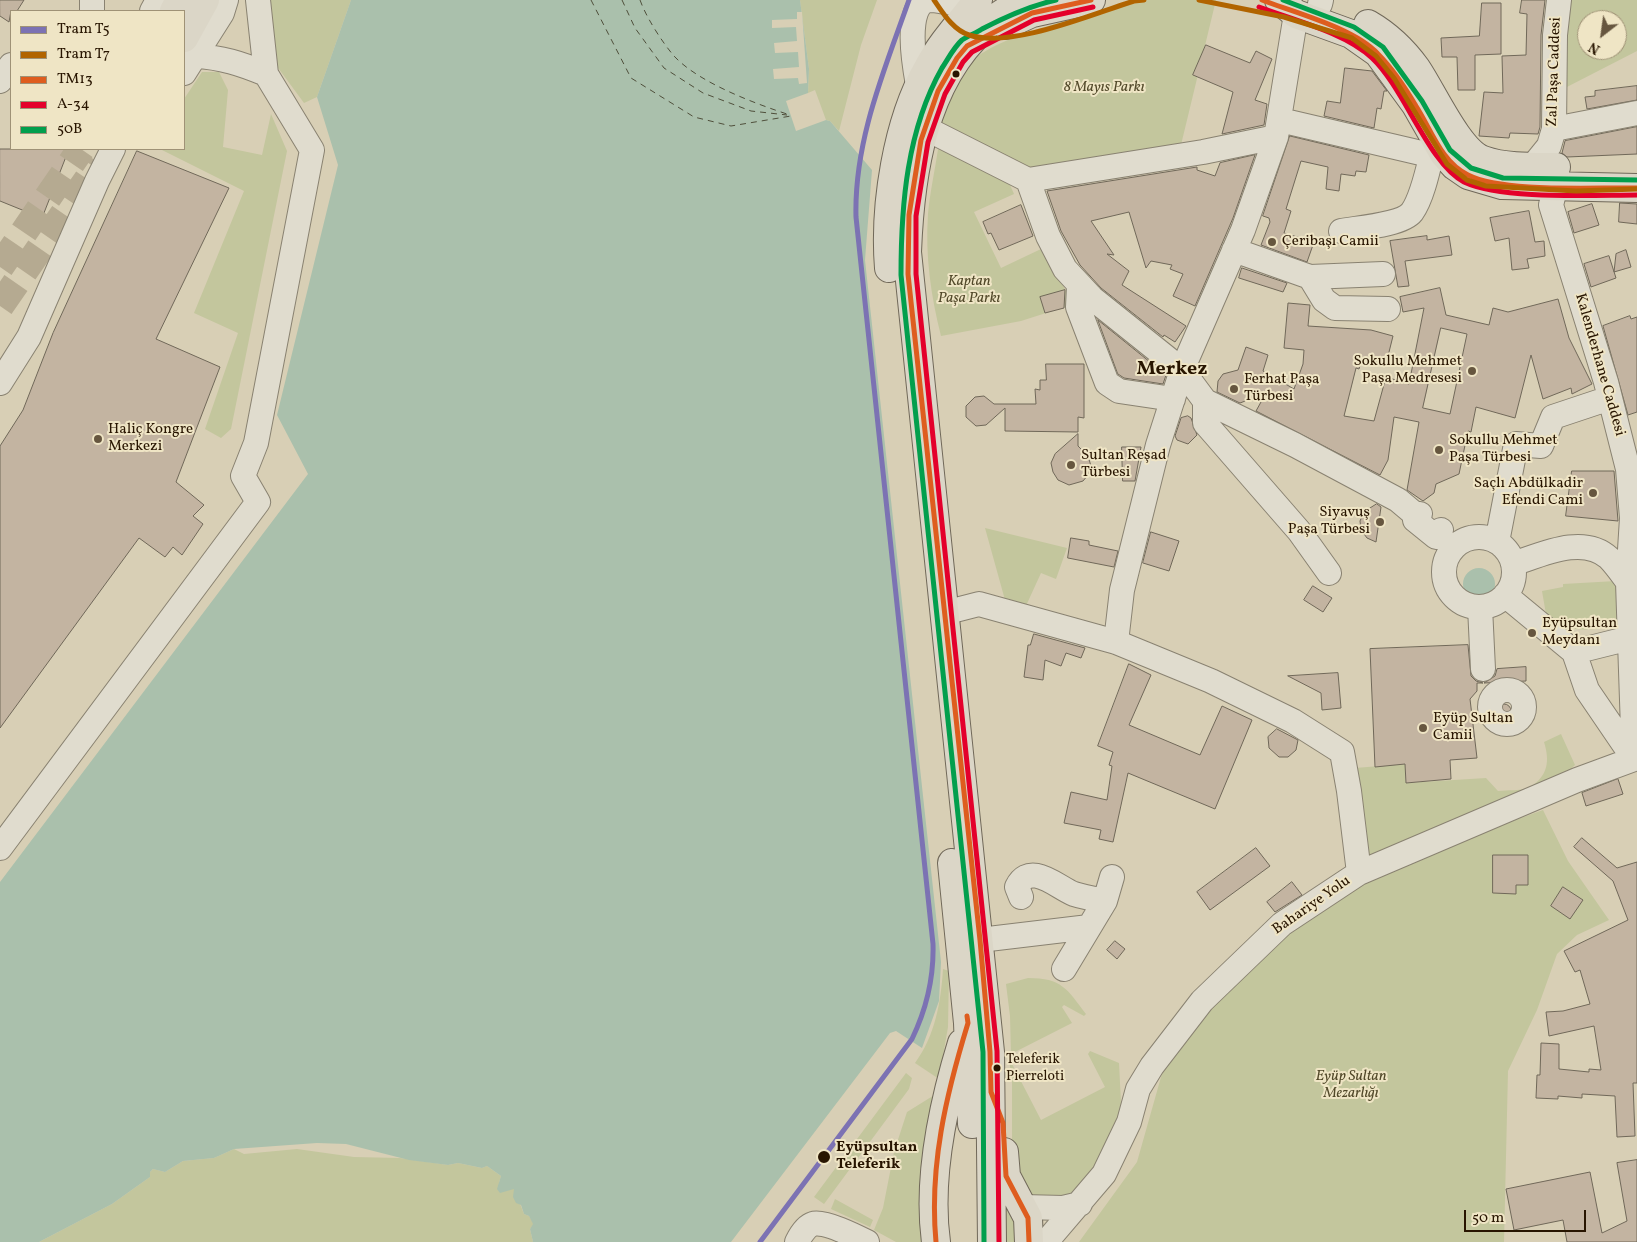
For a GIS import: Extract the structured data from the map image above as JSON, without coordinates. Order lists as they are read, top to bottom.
{
  "streets": {
    "street": ["Zal Paşa Caddesi", "Kalenderhane Caddesi", "Bahariye Yolu"]
  },
  "crossings": [
    ["Kalenderhane Caddesi", "Bahariye Yolu"]
  ],
  "districts": ["Merkez"],
  "parks": ["8 Mayıs Parkı", "Kaptan Paşa Parkı", "Eyüp Sultan Mezarlığı"],
  "places": [
    "Çeribaşı Camii",
    "Sokullu Mehmet Paşa Medresesi",
    "Ferhat Paşa Türbesi",
    "Haliç Kongre Merkezi",
    "Sokullu Mehmet Paşa Türbesi",
    "Sultan Reşad Türbesi",
    "Saçlı Abdülkadir Efendi Cami",
    "Siyavuş Paşa Türbesi",
    "Eyüpsultan Meydanı",
    "Eyüp Sultan Camii",
    "Teleferik Pierreloti",
    "Eyüpsultan Teleferik"
  ],
  "lines": [
    "tram line T5",
    "tram line T7",
    "transit line TM13",
    "transit line 50B",
    "transit line A-34"
  ],
  "legend": [
    "Tram T5",
    "Tram T7",
    "TM13",
    "A-34",
    "50B"
  ],
  "scale_bar": "50 m",
  "north": "bottom left"
}
